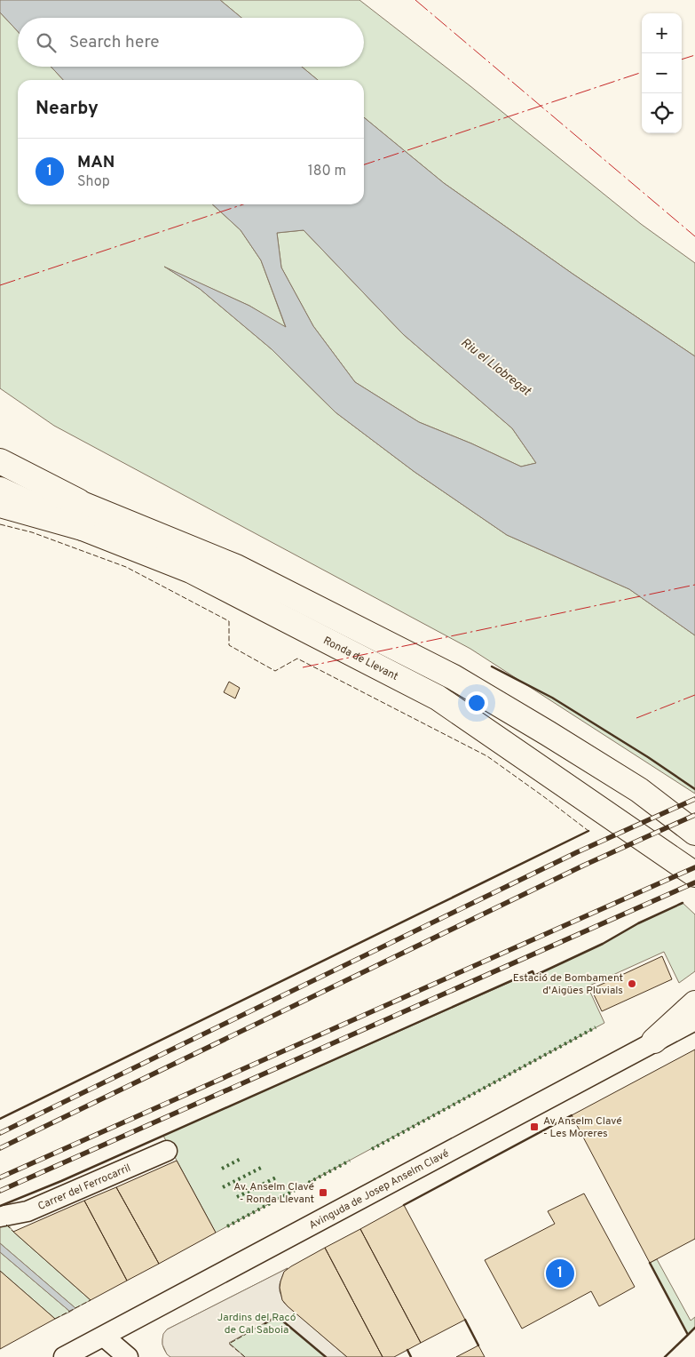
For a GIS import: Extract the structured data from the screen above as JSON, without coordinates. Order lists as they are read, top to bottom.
{
  "streets": {
    "main road": ["Ronda de Llevant"],
    "street": ["Carrer del Ferrocarril", "Avinguda de Josep Anselm Clavé"]
  },
  "water": ["Riu el Llobregat"],
  "parks": ["Jardins del Racó de Cal Saboia"],
  "places": {
    "other": ["Estació de Bombament d'Aigües Pluvials"],
    "transit": ["Av Anselm Clavé - Les Moreres", "Av. Anselm Clavé - Ronda Llevant"]
  },
  "page": {
    "map_buttons": ["+", "−"],
    "search": "Search here",
    "heading": "Nearby",
    "list": [
      {
        "mark": "1",
        "name": "MAN",
        "note": "Shop",
        "value": "180 m"
      }
    ],
    "pins": "1"
  }
}
